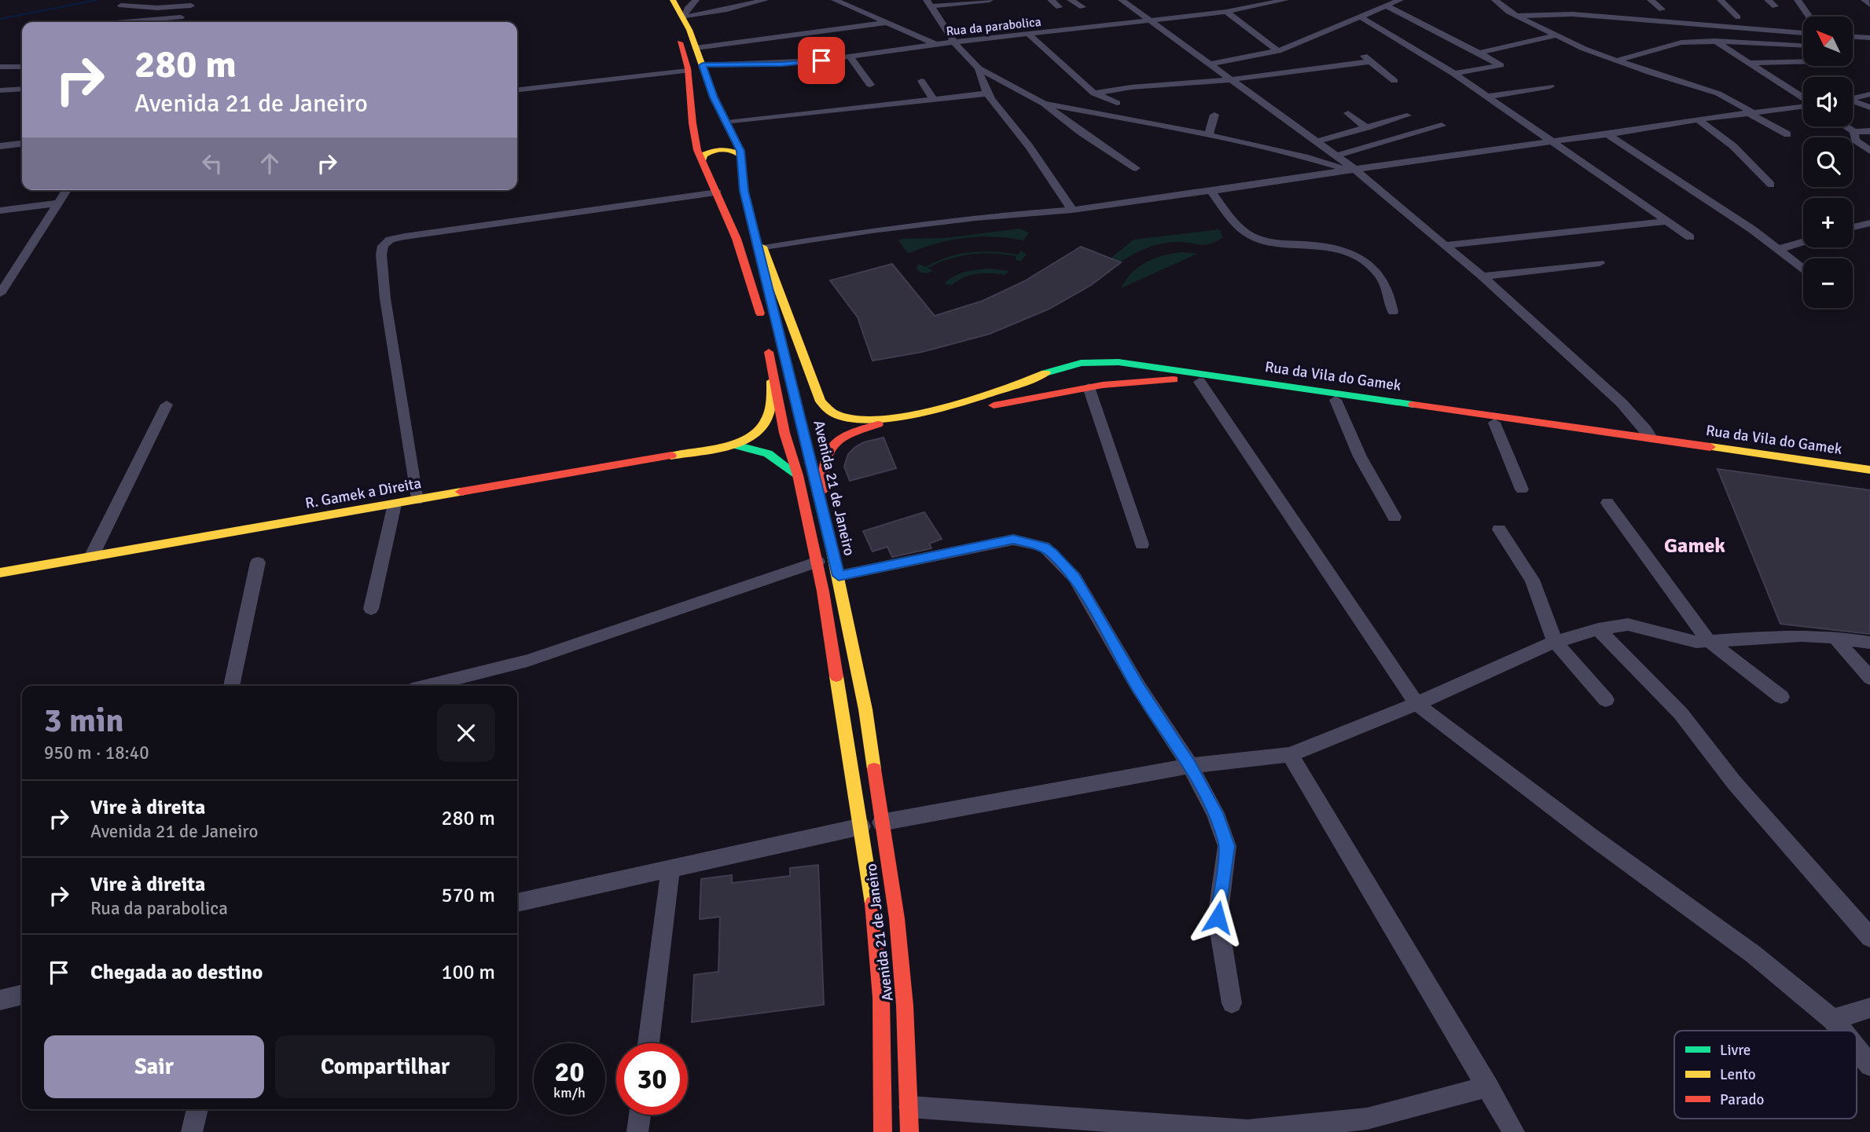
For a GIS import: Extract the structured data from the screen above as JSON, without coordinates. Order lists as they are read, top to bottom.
{
  "streets": {
    "main road": ["Rua da Vila do Gamek", "Avenida 21 de Janeiro", "R. Gamek a Direita"],
    "street": ["Rua da parabolica"]
  },
  "crossings": [
    ["Rua da parabolica", "Avenida 21 de Janeiro"],
    ["Rua da Vila do Gamek", "Avenida 21 de Janeiro"]
  ],
  "districts": ["Gamek"],
  "legend": ["Livre", "Lento", "Parado"],
  "north": "top left",
  "page": {
    "map_buttons": ["+", "−"],
    "turn": ["280 m", "Avenida 21 de Janeiro"],
    "heading": ["3 min", "950 m · 18:40"],
    "list": [
      {
        "name": "Vire à direita",
        "note": "Avenida 21 de Janeiro",
        "value": "280 m"
      },
      {
        "name": "Vire à direita",
        "note": "Rua da parabolica",
        "value": "570 m"
      },
      {
        "name": "Chegada ao destino",
        "value": "100 m"
      }
    ],
    "buttons": ["Sair", "Compartilhar"],
    "speed": "20 km/h",
    "limit": "30"
  }
}
